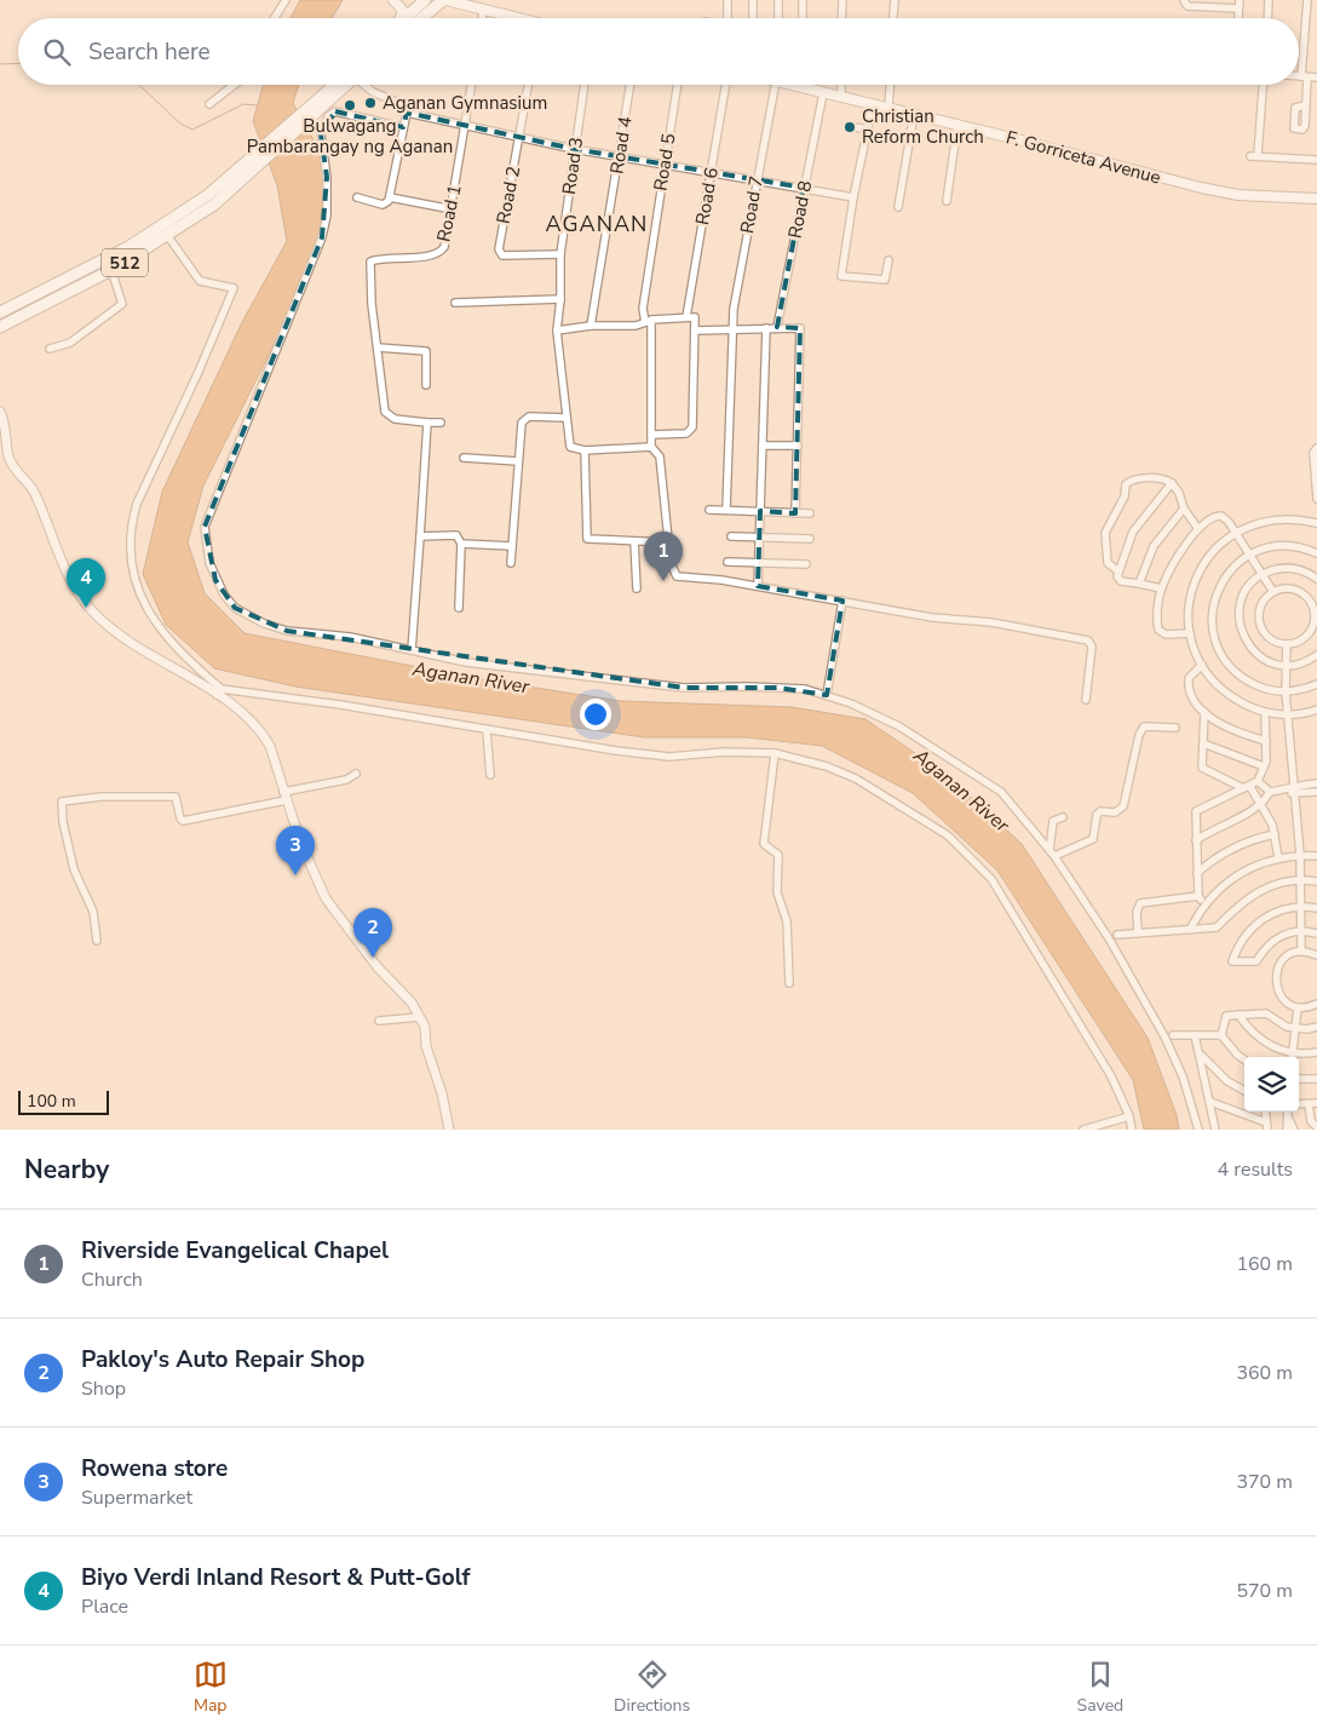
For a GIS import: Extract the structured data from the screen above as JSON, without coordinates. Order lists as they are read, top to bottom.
{
  "streets": {
    "main road": ["F. Gorriceta Avenue", "512"],
    "street": [
      "Road 4",
      "Road 5",
      "Road 3",
      "Road 2",
      "Road 6",
      "Road 7",
      "Road 8",
      "Road 1"
    ]
  },
  "crossings": [
    ["F. Gorriceta Avenue", "Road 8"],
    ["Road 3", "Road 2"]
  ],
  "districts": ["AGANAN"],
  "water": ["Aganan River"],
  "places": ["Aganan Gymnasium", "Bulwagang Pambarangay ng Aganan", "Christian Reform Church"],
  "scale_bar": "100 m",
  "page": {
    "search": "Search here",
    "pins": [
      "1",
      "4",
      "3",
      "2"
    ],
    "scale": "100 m",
    "heading": ["Nearby", "4 results"],
    "list": [
      {
        "mark": "1",
        "name": "Riverside Evangelical Chapel",
        "note": "Church",
        "value": "160 m"
      },
      {
        "mark": "2",
        "name": "Pakloy's Auto Repair Shop",
        "note": "Shop",
        "value": "360 m"
      },
      {
        "mark": "3",
        "name": "Rowena store",
        "note": "Supermarket",
        "value": "370 m"
      },
      {
        "mark": "4",
        "name": "Biyo Verdi Inland Resort & Putt-Golf",
        "note": "Place",
        "value": "570 m"
      }
    ],
    "nav": ["Map", "Directions", "Saved"]
  }
}
